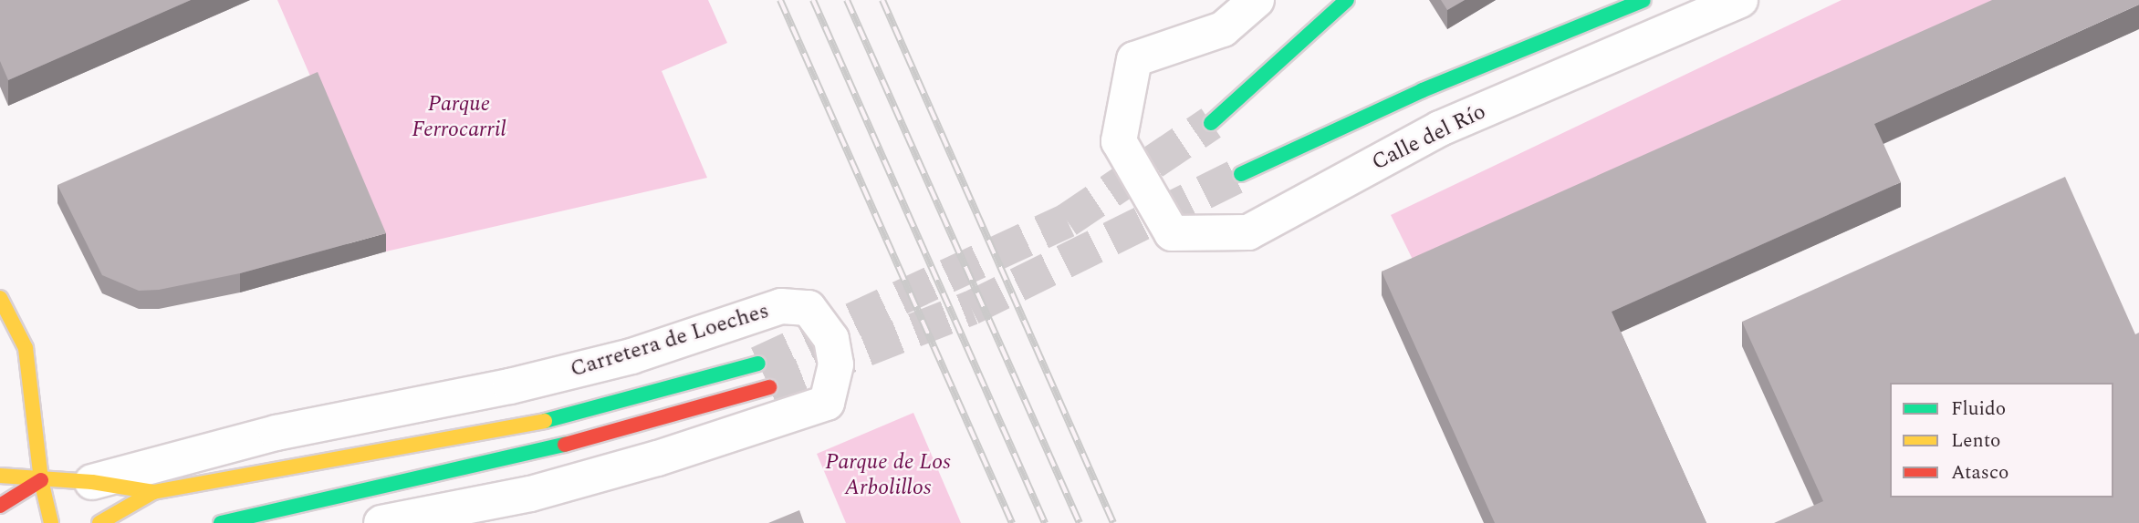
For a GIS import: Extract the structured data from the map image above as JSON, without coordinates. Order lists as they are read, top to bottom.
{
  "streets": {
    "street": ["Calle del Río", "Carretera de Loeches"]
  },
  "parks": ["Parque Ferrocarril", "Parque de Los Arbolillos"],
  "legend": ["Fluido", "Lento", "Atasco"]
}
